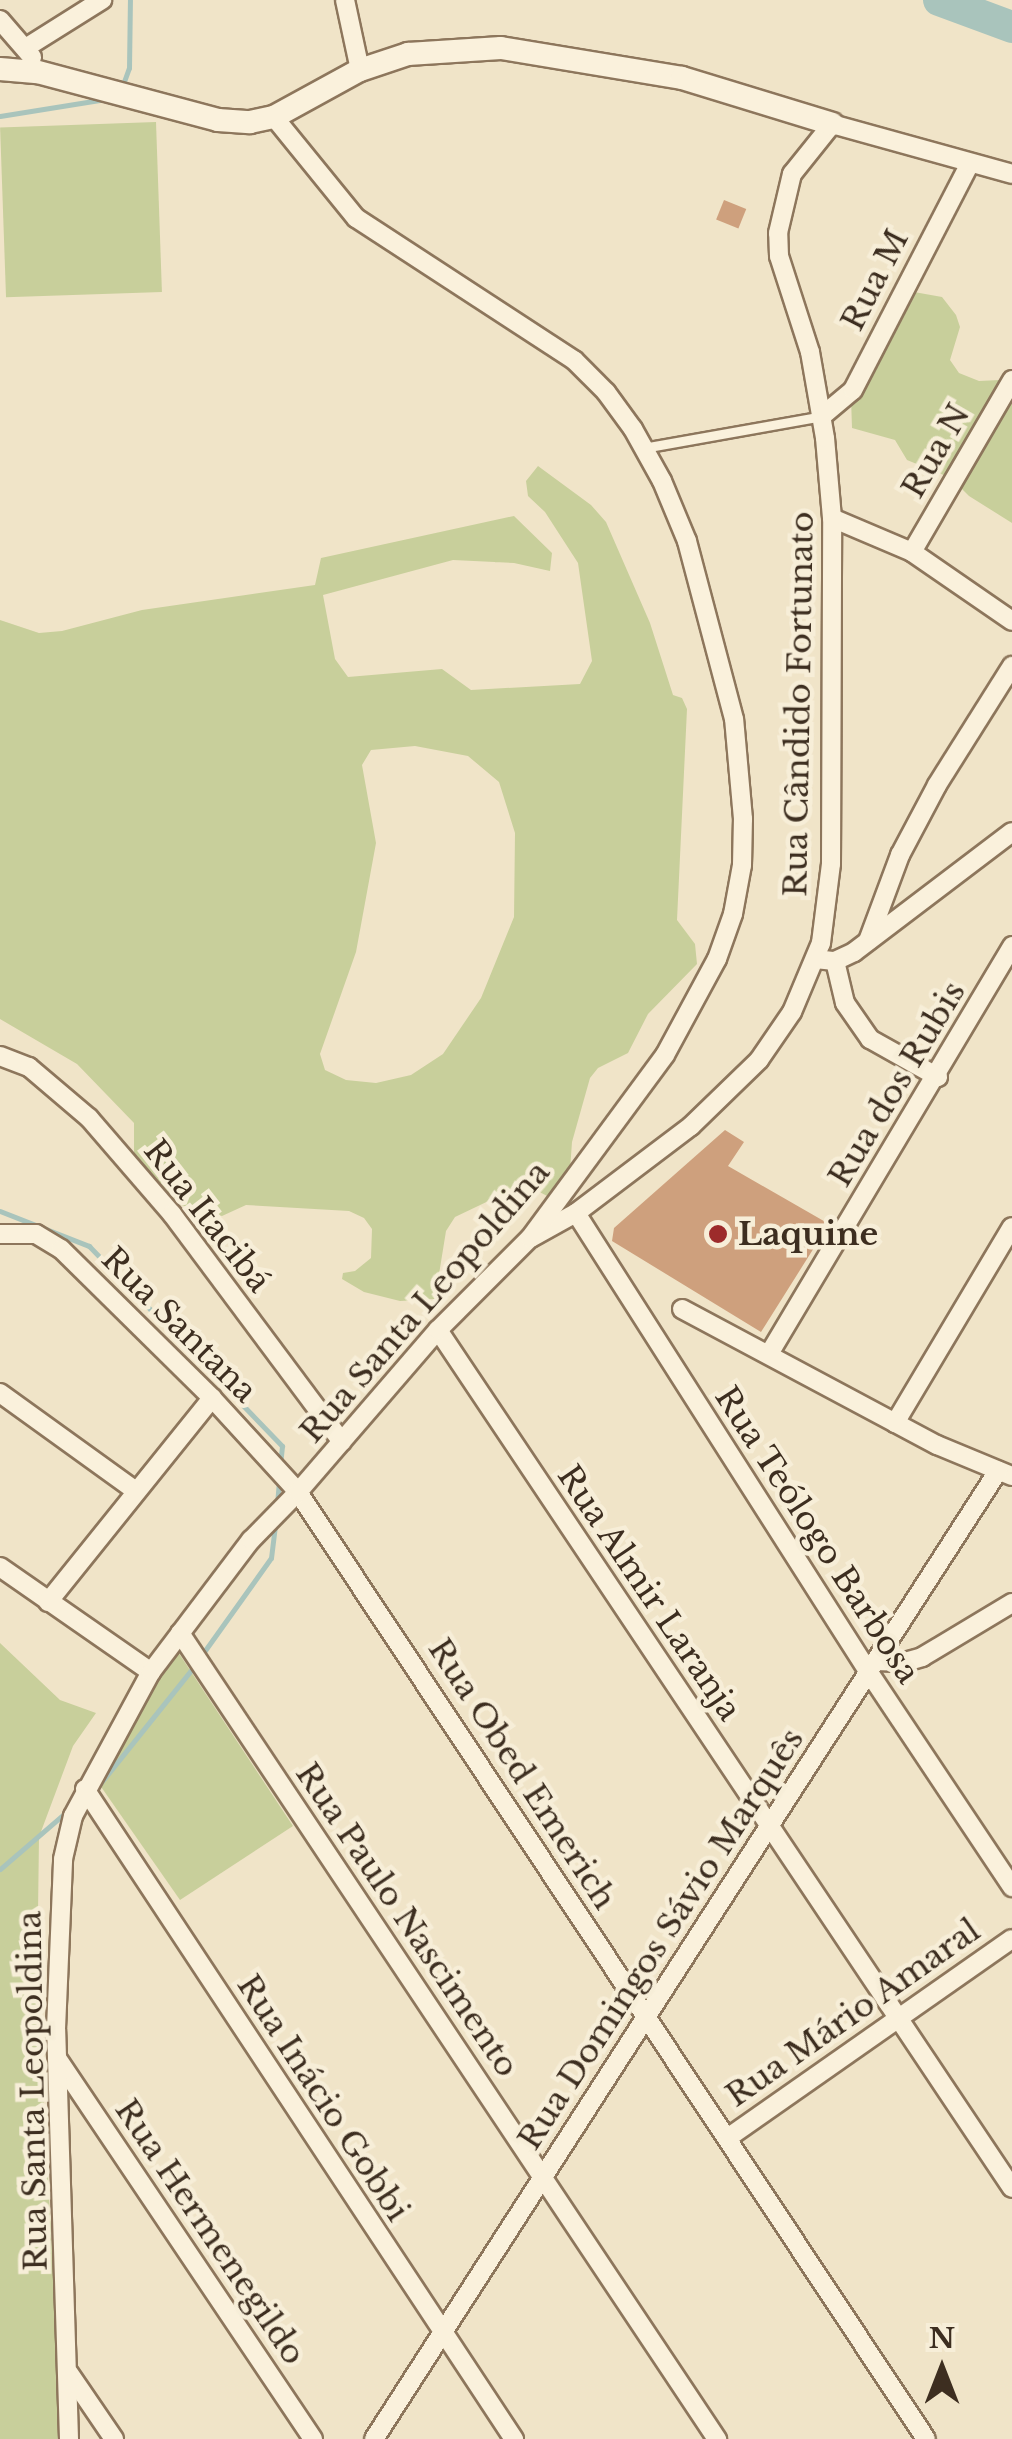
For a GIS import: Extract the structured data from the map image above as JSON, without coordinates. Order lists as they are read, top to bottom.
{
  "streets": {
    "street": [
      "Rua M",
      "Rua N",
      "Rua Cândido Fortunato",
      "Rua dos Rubis",
      "Rua Itacibá",
      "Rua Santa Leopoldina",
      "Rua Santana",
      "Rua Teólogo Barbosa",
      "Rua Almir Laranja",
      "Rua Obed Emerich",
      "Rua Paulo Nascimento",
      "Rua Domingos Sávio Marquês",
      "Rua Mário Amaral",
      "Rua Inácio Gobbi",
      "Rua Hermenegildo"
    ]
  },
  "crossings": [
    ["Rua M", "Rua Cândido Fortunato"],
    ["Rua Cândido Fortunato", "Rua Santa Leopoldina"],
    ["Rua Cândido Fortunato", "Rua Teólogo Barbosa"],
    ["Rua Itacibá", "Rua Santa Leopoldina"],
    ["Rua Santa Leopoldina", "Rua Santana"],
    ["Rua Santa Leopoldina", "Rua Almir Laranja"],
    ["Rua Santa Leopoldina", "Rua Obed Emerich"],
    ["Rua Santa Leopoldina", "Rua Paulo Nascimento"],
    ["Rua Santa Leopoldina", "Rua Inácio Gobbi"],
    ["Rua Santa Leopoldina", "Rua Hermenegildo"],
    ["Rua Santana", "Rua Obed Emerich"],
    ["Rua Teólogo Barbosa", "Rua Domingos Sávio Marquês"],
    ["Rua Almir Laranja", "Rua Domingos Sávio Marquês"],
    ["Rua Almir Laranja", "Rua Mário Amaral"],
    ["Rua Obed Emerich", "Rua Domingos Sávio Marquês"],
    ["Rua Obed Emerich", "Rua Mário Amaral"],
    ["Rua Paulo Nascimento", "Rua Domingos Sávio Marquês"],
    ["Rua Domingos Sávio Marquês", "Rua Inácio Gobbi"]
  ],
  "places": ["Laquine"],
  "north": "top"
}
